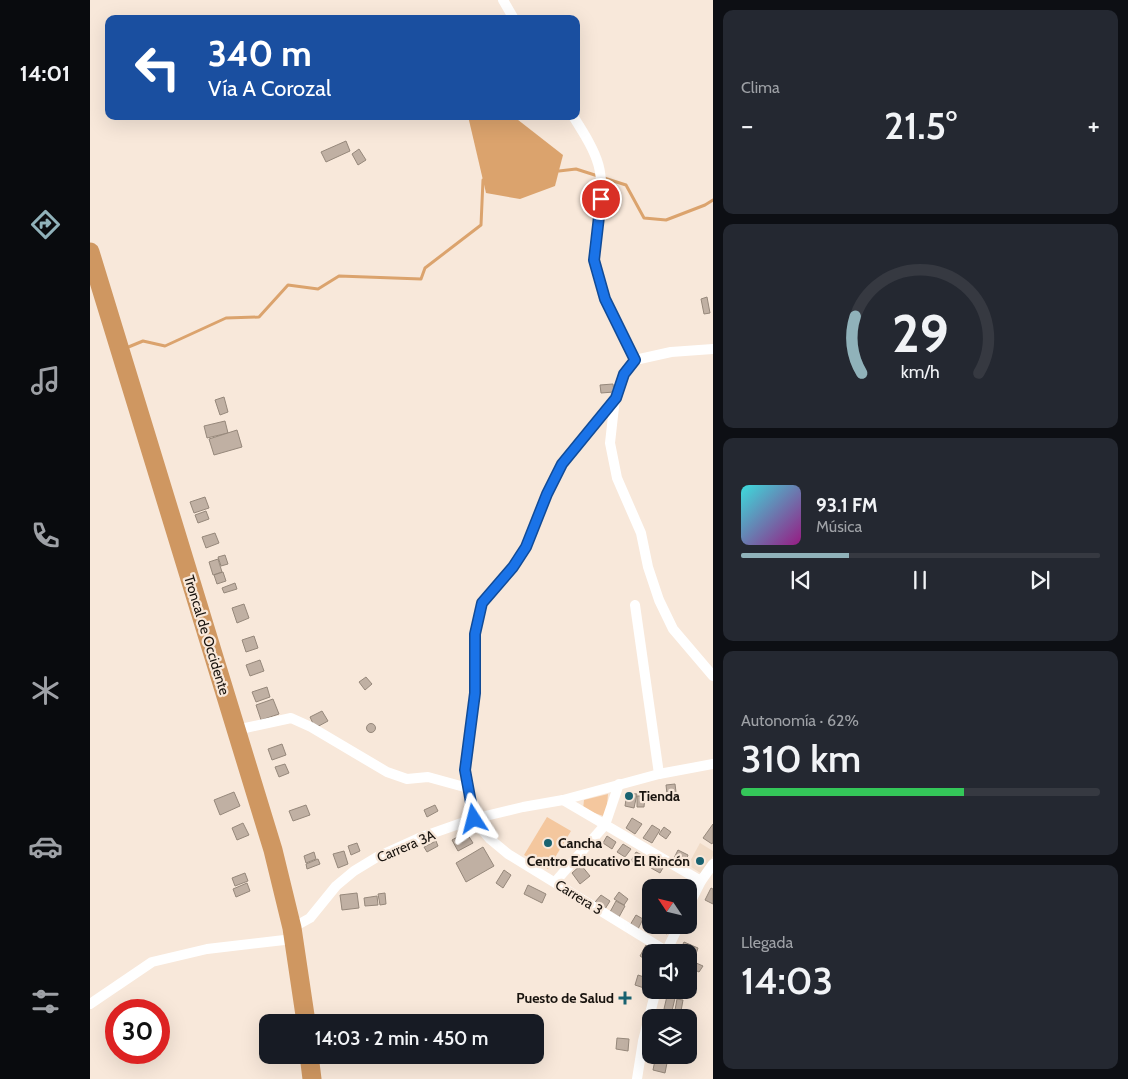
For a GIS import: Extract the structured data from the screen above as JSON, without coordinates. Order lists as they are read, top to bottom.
{
  "streets": {
    "highway": ["Troncal de Occidente"],
    "street": ["Carrera 3A", "Carrera 3"]
  },
  "crossings": [
    ["Troncal de Occidente", "Carrera 3A"],
    ["Carrera 3A", "Carrera 3"]
  ],
  "places": {
    "other": ["Tienda", "Cancha", "Centro Educativo El Rincón"],
    "health": ["Puesto de Salud"]
  },
  "north": "top left",
  "page": {
    "tabs": "14:01",
    "tile": [
      "Clima",
      ["Autonomía · 62%", "310 km"],
      ["Llegada", "14:03"]
    ],
    "turn": ["340 m", "Vía A Corozal"],
    "heat": ["−", "21.5°", "+"],
    "song": ["93.1 FM", "Música"],
    "limit": "30",
    "trip": "14:03 · 2 min · 450 m",
    "gauge": ["29", "km/h"]
  }
}
